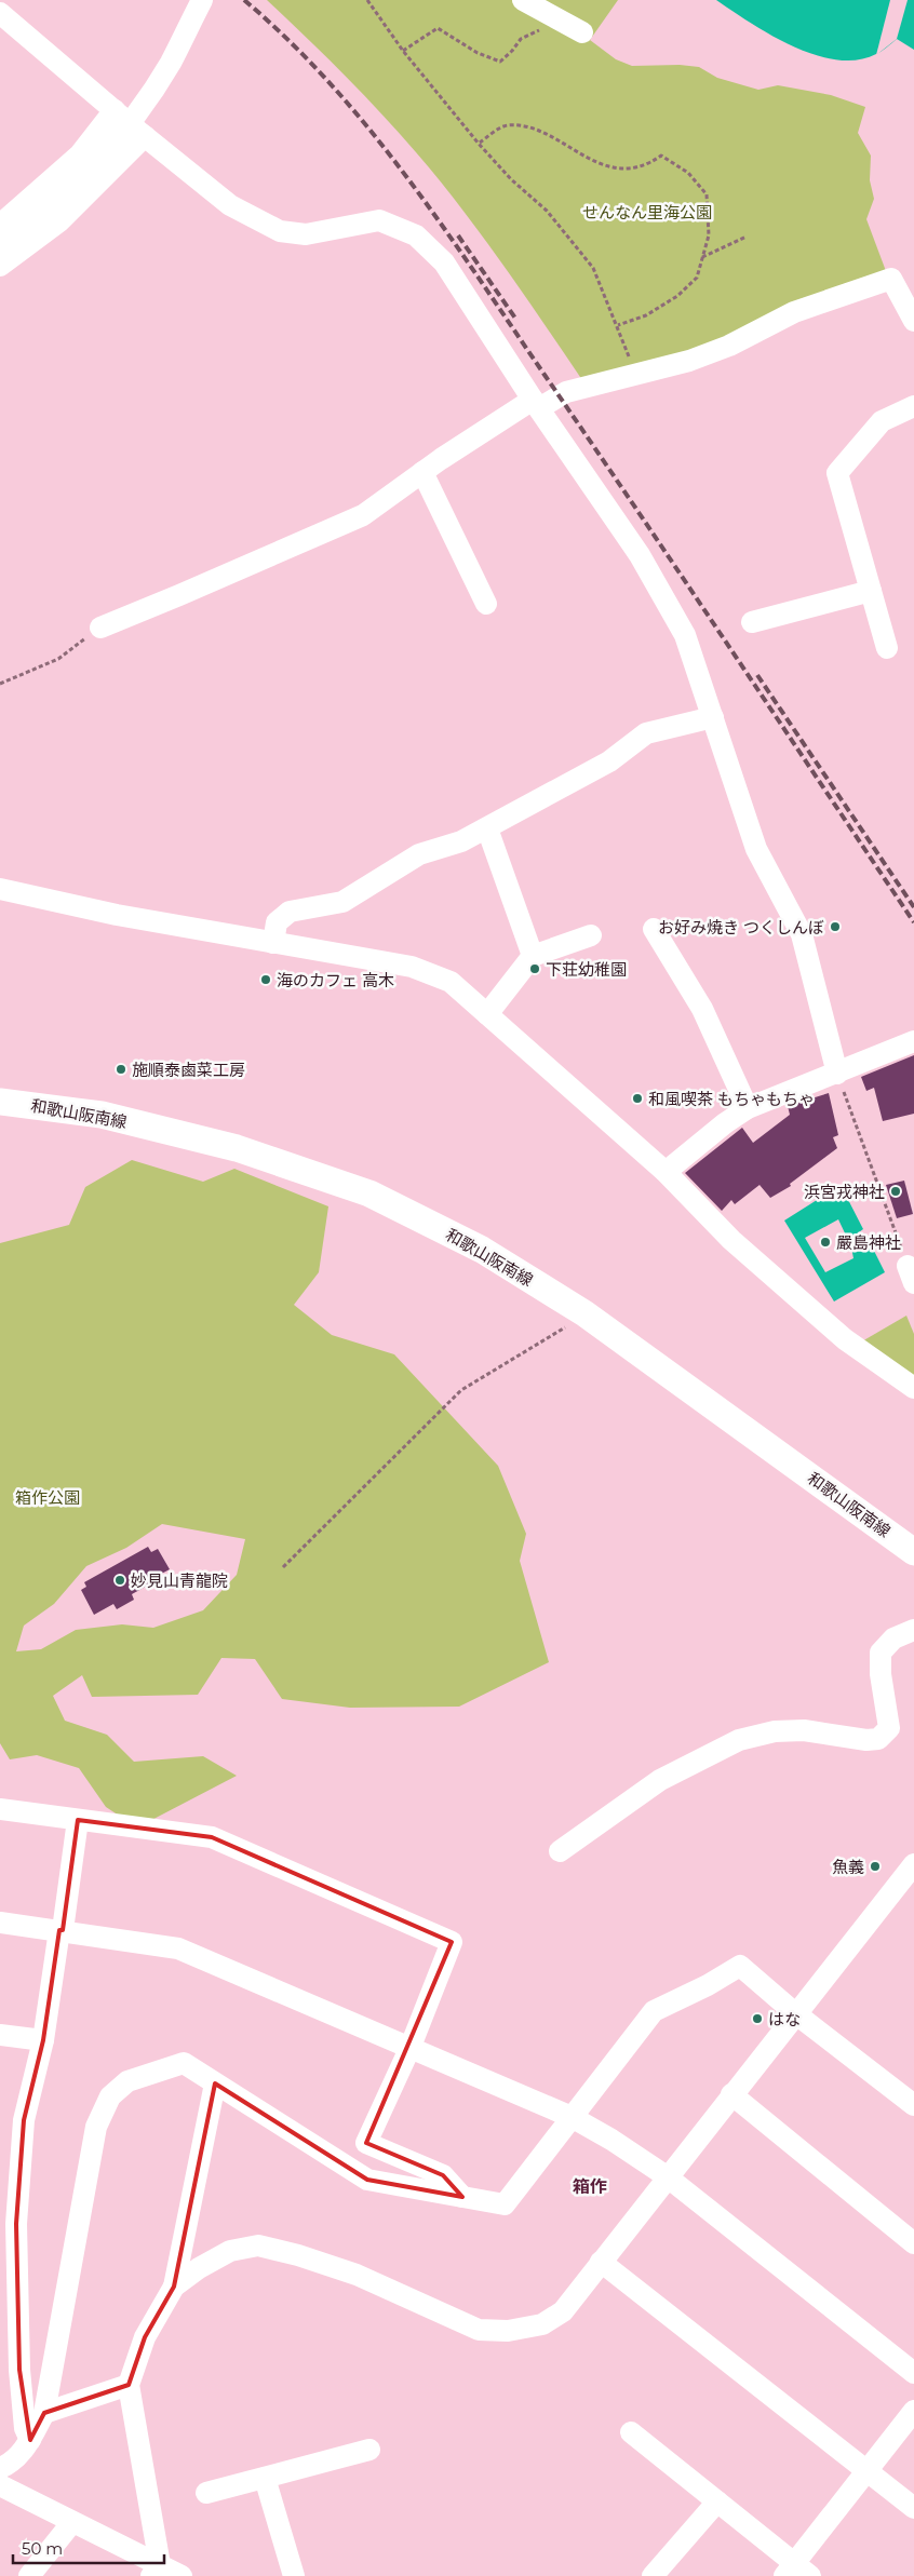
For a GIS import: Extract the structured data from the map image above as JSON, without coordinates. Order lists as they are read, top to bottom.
{
  "streets": {
    "main road": ["和歌山阪南線"]
  },
  "districts": ["箱作"],
  "parks": ["せんなん里海公園", "箱作公園"],
  "places": [
    "お好み焼き つくしんぼ",
    "下荘幼稚園",
    "海のカフェ 高木",
    "施順泰鹵菜工房",
    "和風喫茶 もちゃもちゃ",
    "浜宮戎神社",
    "嚴島神社",
    "妙見山青龍院",
    "魚義",
    "はな"
  ],
  "scale_bar": "50 m"
}
